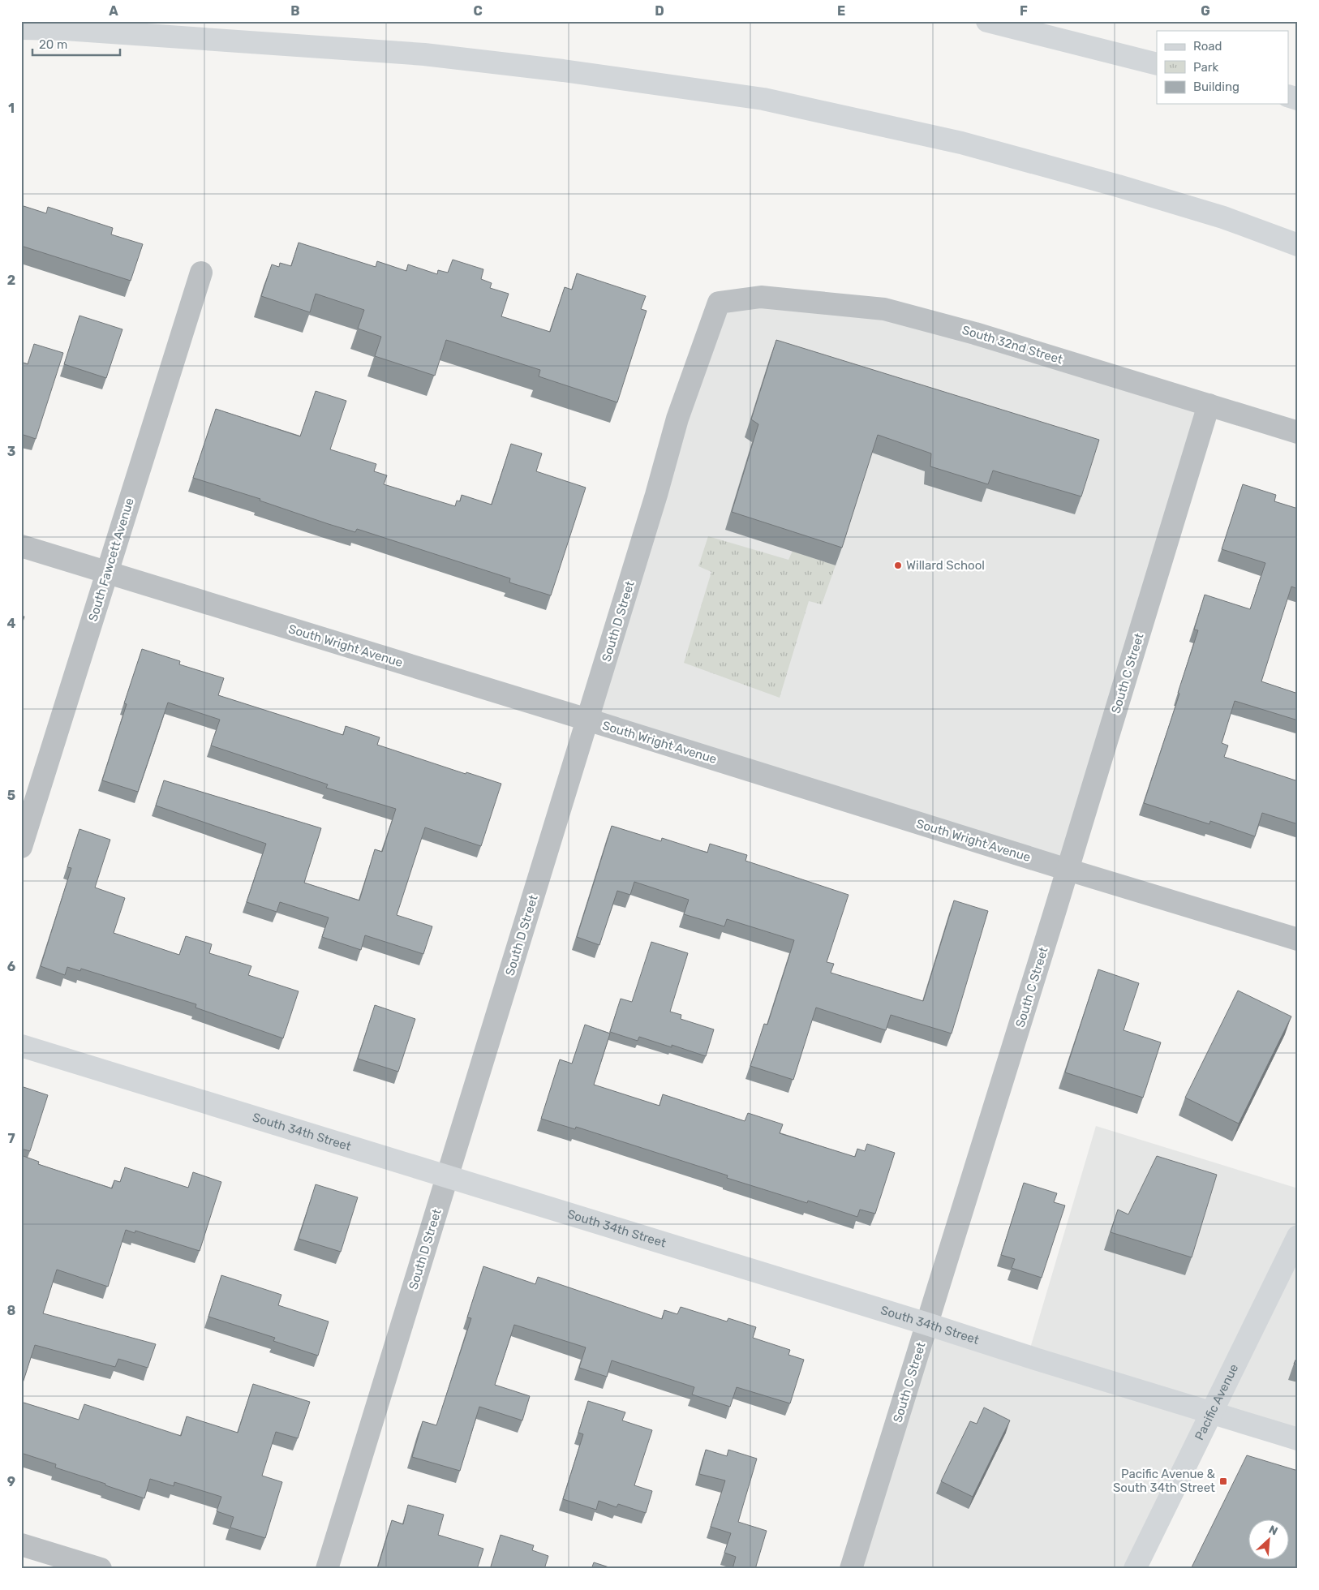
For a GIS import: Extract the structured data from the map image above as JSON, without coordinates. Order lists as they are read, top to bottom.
{
  "streets": {
    "main road": ["South 34th Street", "Pacific Avenue"],
    "street": [
      "South 32nd Street",
      "South Fawcett Avenue",
      "South D Street",
      "South Wright Avenue",
      "South C Street"
    ]
  },
  "crossings": [
    ["South 32nd Street", "South D Street"],
    ["South 32nd Street", "South C Street"],
    ["South Fawcett Avenue", "South Wright Avenue"],
    ["South D Street", "South Wright Avenue"],
    ["South D Street", "South 34th Street"],
    ["South Wright Avenue", "South C Street"],
    ["South C Street", "South 34th Street"],
    ["South 34th Street", "Pacific Avenue"]
  ],
  "places": {
    "other": ["Willard School"],
    "transit": ["Pacific Avenue & South 34th Street"]
  },
  "legend": ["Road", "Park", "Building"],
  "scale_bar": "20 m",
  "north": "top right",
  "grid": {
    "columns": [
      "A",
      "B",
      "C",
      "D",
      "E",
      "F",
      "G"
    ],
    "rows": [
      "1",
      "2",
      "3",
      "4",
      "5",
      "6",
      "7",
      "8",
      "9"
    ]
  }
}
